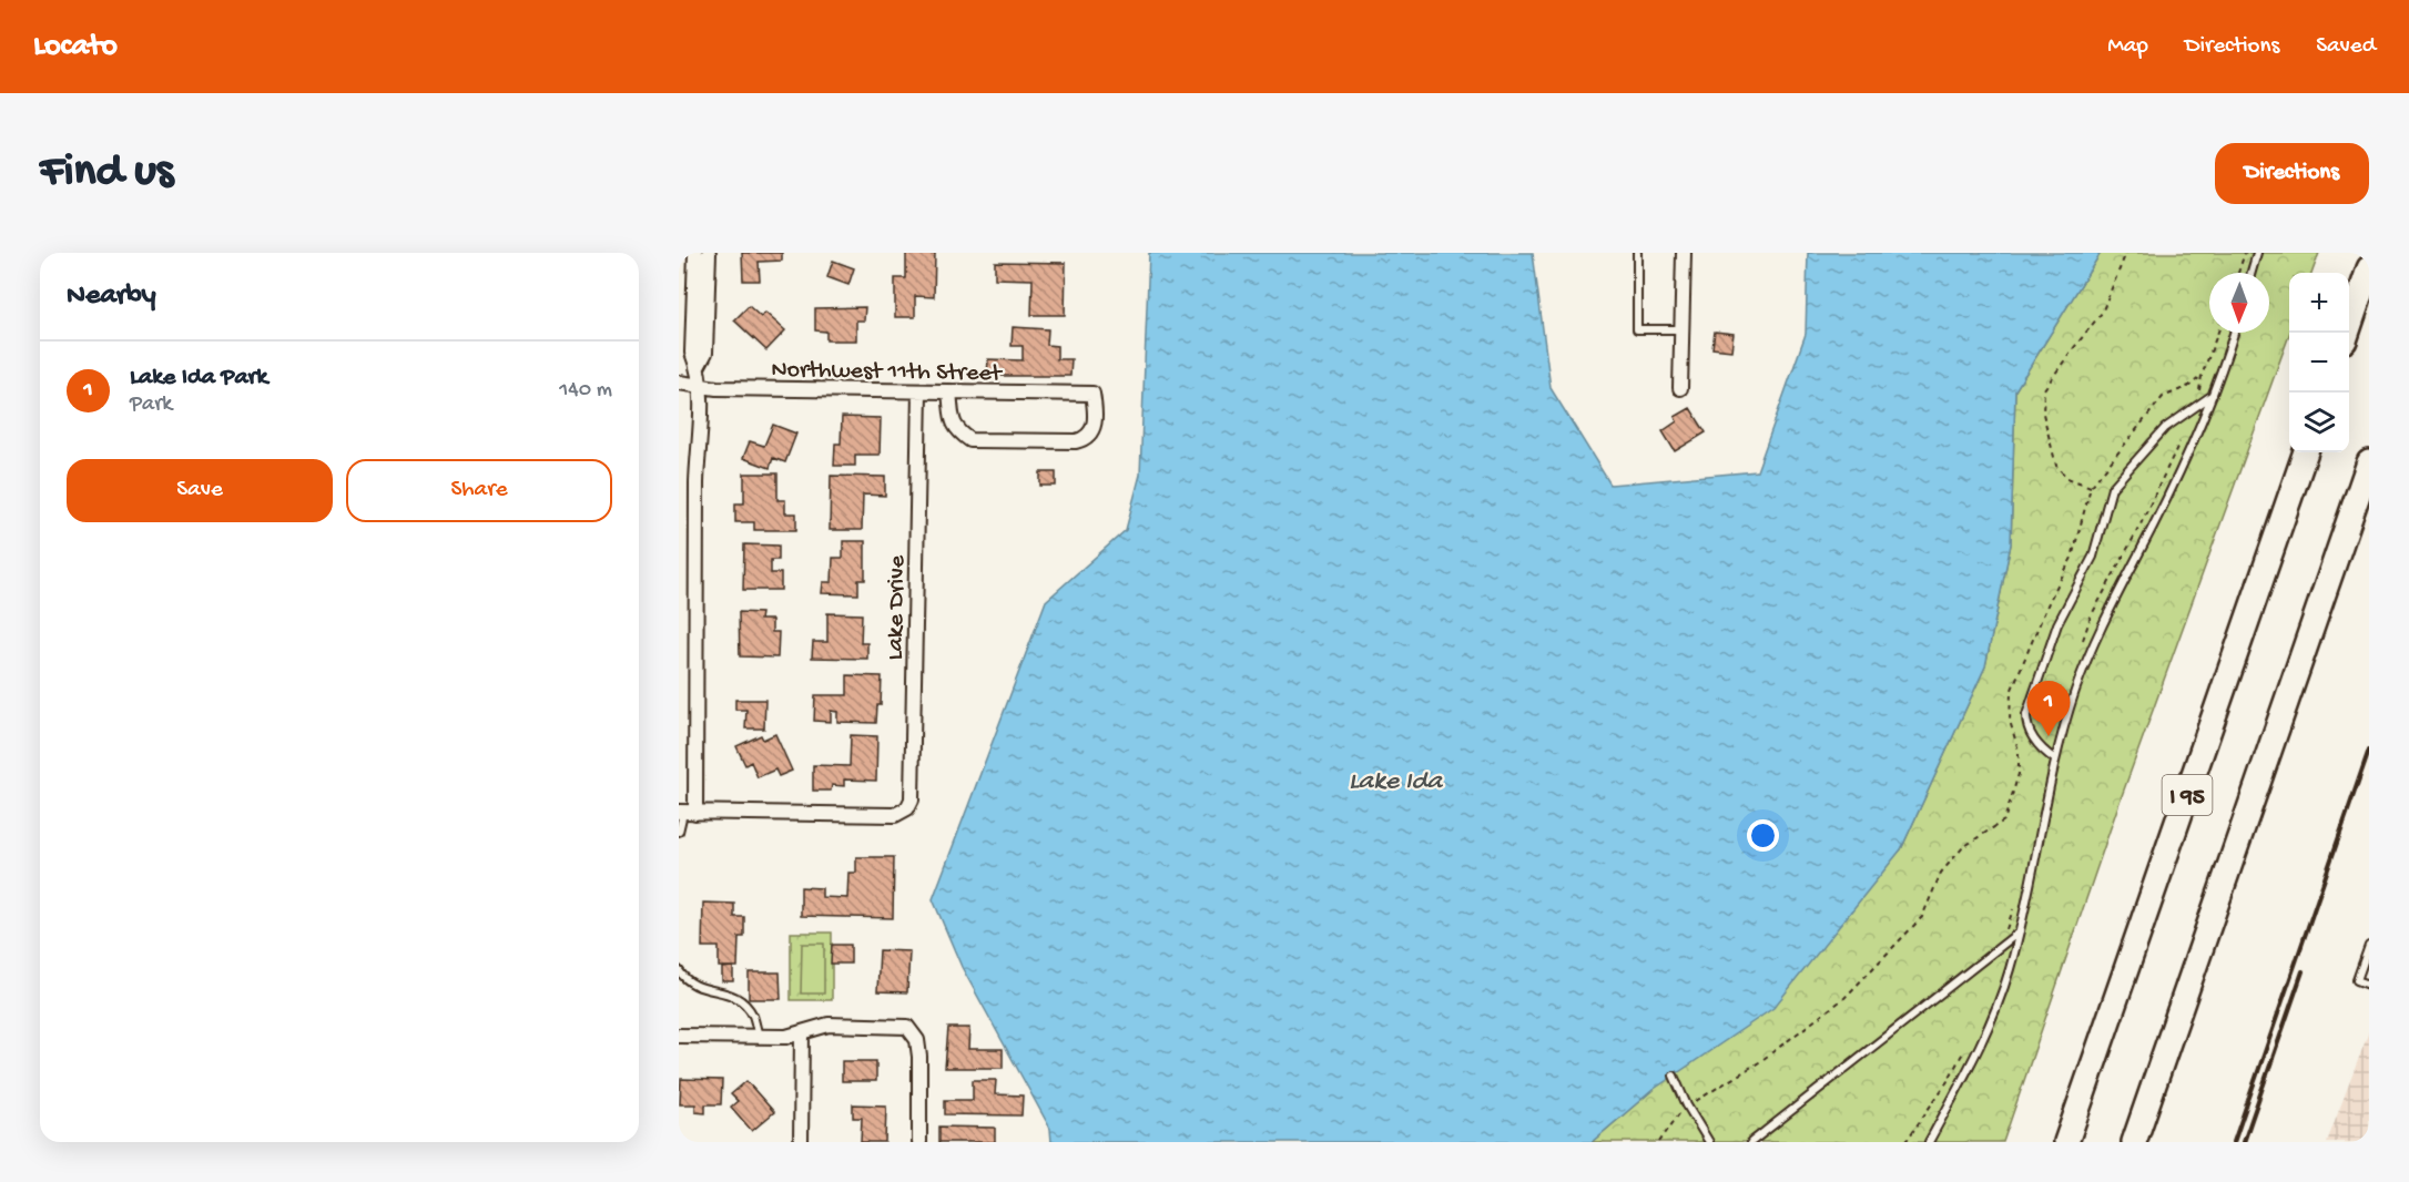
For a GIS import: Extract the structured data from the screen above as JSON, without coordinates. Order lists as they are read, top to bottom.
{
  "streets": {
    "highway": ["I 95"],
    "street": ["Northwest 11th Street", "Lake Drive"]
  },
  "crossings": [
    ["Northwest 11th Street", "Lake Drive"]
  ],
  "water": ["Lake Ida"],
  "north": "bottom",
  "page": {
    "header": "Locato",
    "nav": ["Map", "Directions", "Saved"],
    "buttons": [
      "Directions",
      ["Save", "Share"]
    ],
    "title": "Find us",
    "heading": "Nearby",
    "map_buttons": ["+", "−"],
    "list": [
      {
        "mark": "1",
        "name": "Lake Ida Park",
        "note": "Park",
        "value": "140 m"
      }
    ],
    "pins": "1"
  }
}
